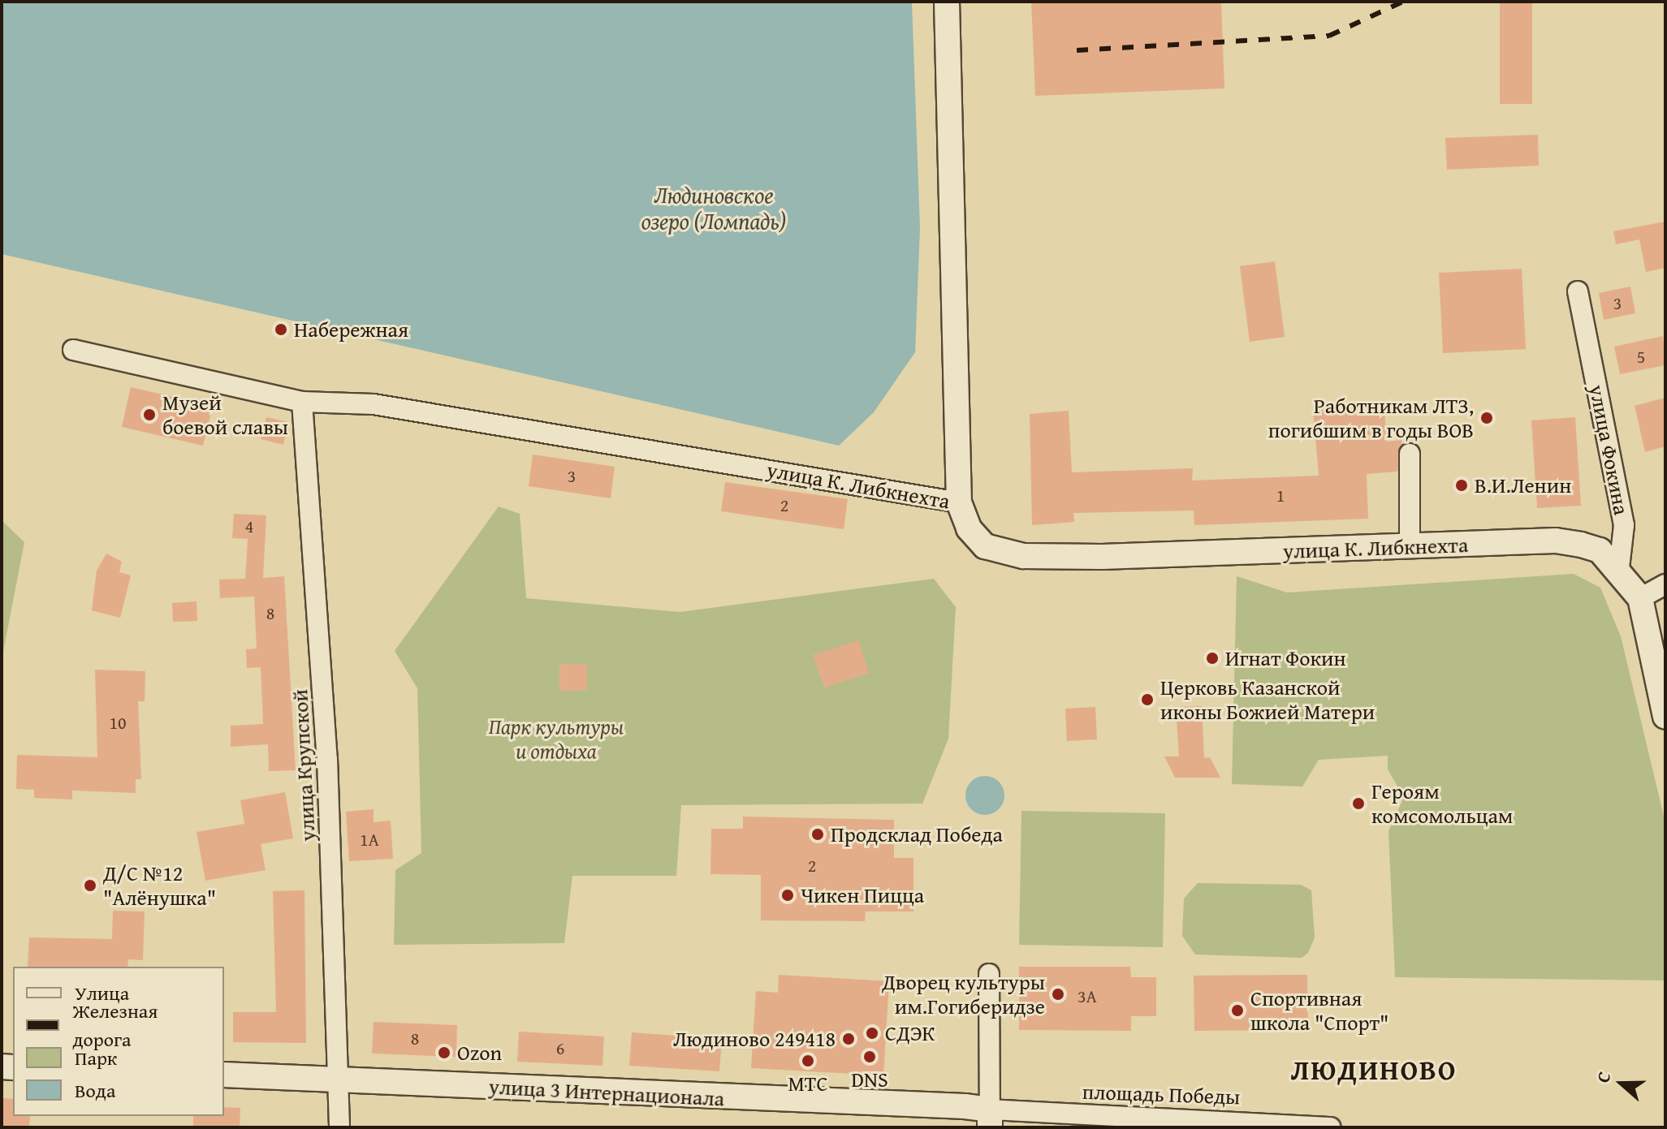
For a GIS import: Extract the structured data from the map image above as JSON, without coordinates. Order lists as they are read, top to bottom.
{
  "streets": {
    "street": [
      "улица Фокина",
      "улица К. Либкнехта",
      "улица Крупской",
      "улица 3 Интернационала",
      "площадь Победы"
    ]
  },
  "crossings": [
    ["улица Фокина", "улица К. Либкнехта"],
    ["улица К. Либкнехта", "улица Крупской"],
    ["улица Крупской", "улица 3 Интернационала"],
    ["улица 3 Интернационала", "площадь Победы"]
  ],
  "districts": ["ЛЮДИНОВО"],
  "water": ["Людиновское озеро (Ломпадь)"],
  "parks": ["Парк культуры и отдыха"],
  "places": [
    "Набережная",
    "Музей боевой славы",
    "Работникам ЛТЗ, погибшим в годы ВОВ",
    "В.И.Ленин",
    "Игнат Фокин",
    "Церковь Казанской иконы Божией Матери",
    "Героям комсомольцам",
    "Продсклад Победа",
    "Д/С №12 \"Алёнушка\"",
    "Чикен Пицца",
    "Дворец культуры им.Гогиберидзе",
    "Спортивная школа \"Спорт\"",
    "СДЭК",
    "Людиново 249418",
    "Ozon",
    "DNS",
    "МТС"
  ],
  "house_numbers": [
    "3",
    "5",
    "3",
    "1",
    "2",
    "4",
    "8",
    "10",
    "1А",
    "2",
    "3А",
    "8",
    "6"
  ],
  "legend": [
    "Улица",
    "Железная дорога",
    "Парк",
    "Вода"
  ],
  "north": "left"
}
